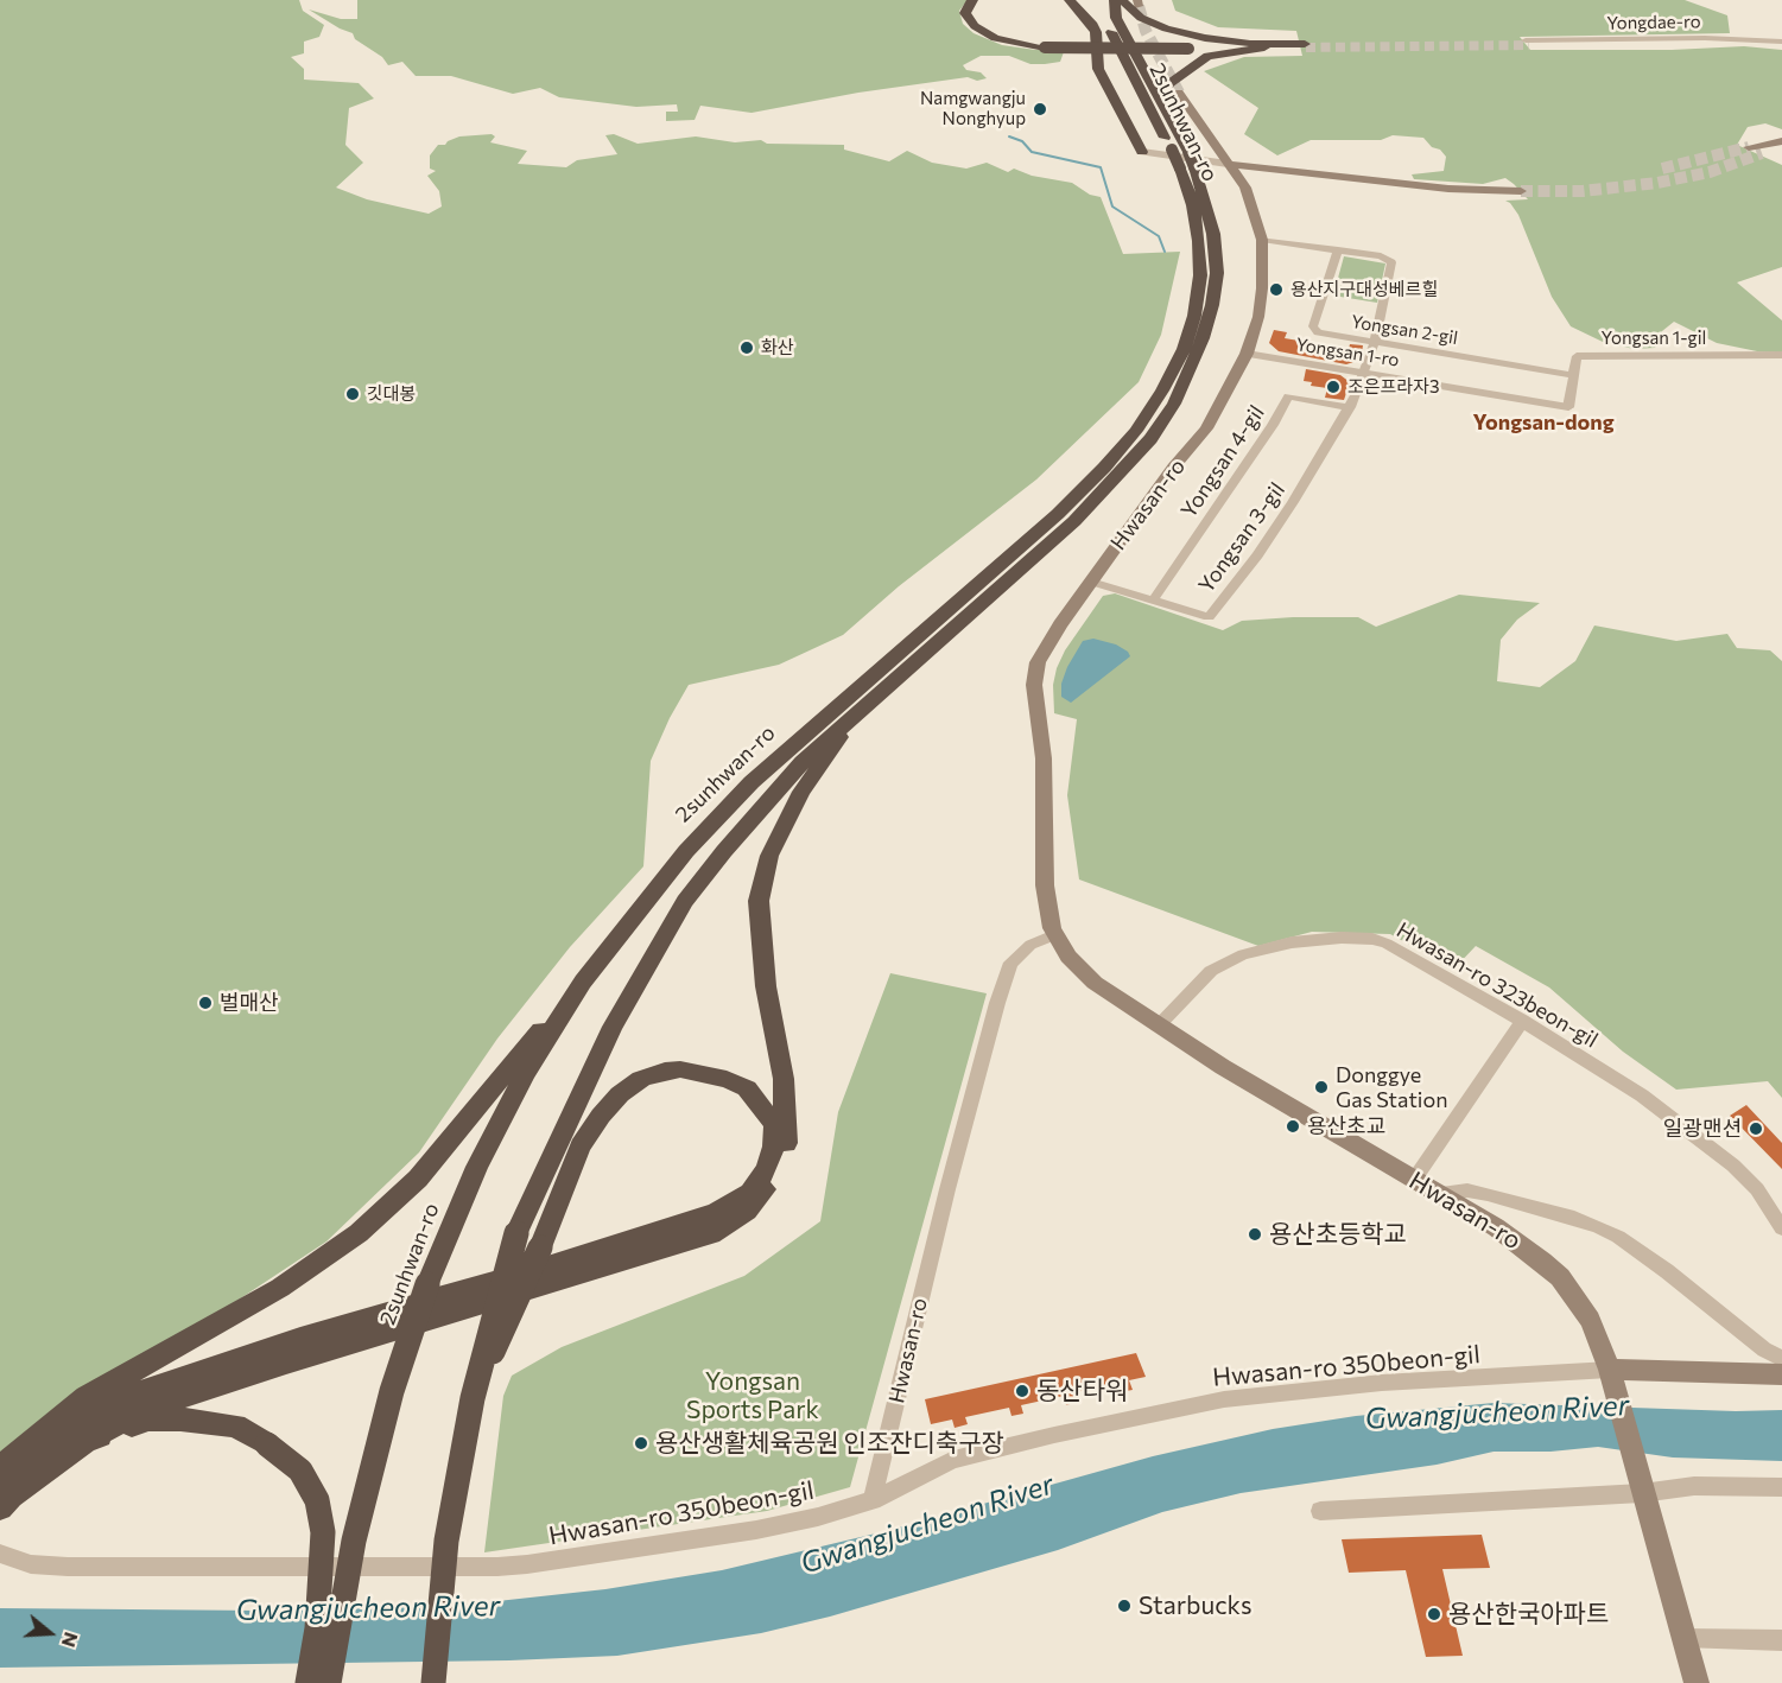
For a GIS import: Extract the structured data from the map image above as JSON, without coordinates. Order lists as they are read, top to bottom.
{
  "streets": {
    "highway": ["2sunhwan-ro"],
    "main road": ["Hwasan-ro"],
    "street": [
      "Yongdae-ro",
      "Yongsan 2-gil",
      "Yongsan 1-gil",
      "Yongsan 1-ro",
      "Yongsan 4-gil",
      "Yongsan 3-gil",
      "Hwasan-ro 323beon-gil",
      "Hwasan-ro 350beon-gil"
    ]
  },
  "crossings": [
    ["Yongsan 2-gil", "Yongsan 1-gil"],
    ["Yongsan 2-gil", "Yongsan 3-gil"],
    ["Yongsan 1-ro", "Hwasan-ro"],
    ["Yongsan 1-ro", "Yongsan 3-gil"],
    ["Yongsan 4-gil", "Yongsan 3-gil"],
    ["Hwasan-ro", "Yongsan 3-gil"],
    ["Hwasan-ro", "Hwasan-ro 323beon-gil"],
    ["Hwasan-ro", "Hwasan-ro 350beon-gil"]
  ],
  "districts": ["Yongsan-dong"],
  "water": ["Gwangjucheon River"],
  "parks": ["Yongsan Sports Park"],
  "places": [
    "Namgwangju Nonghyup",
    "용산지구대성베르힐",
    "화산",
    "조은프라자3",
    "깃대봉",
    "벌매산",
    "Donggye Gas Station",
    "용산초교",
    "일광맨션",
    "용산초등학교",
    "동산타워",
    "용산생활체육공원 인조잔디축구장",
    "Starbucks",
    "용산한국아파트"
  ],
  "north": "right"
}
